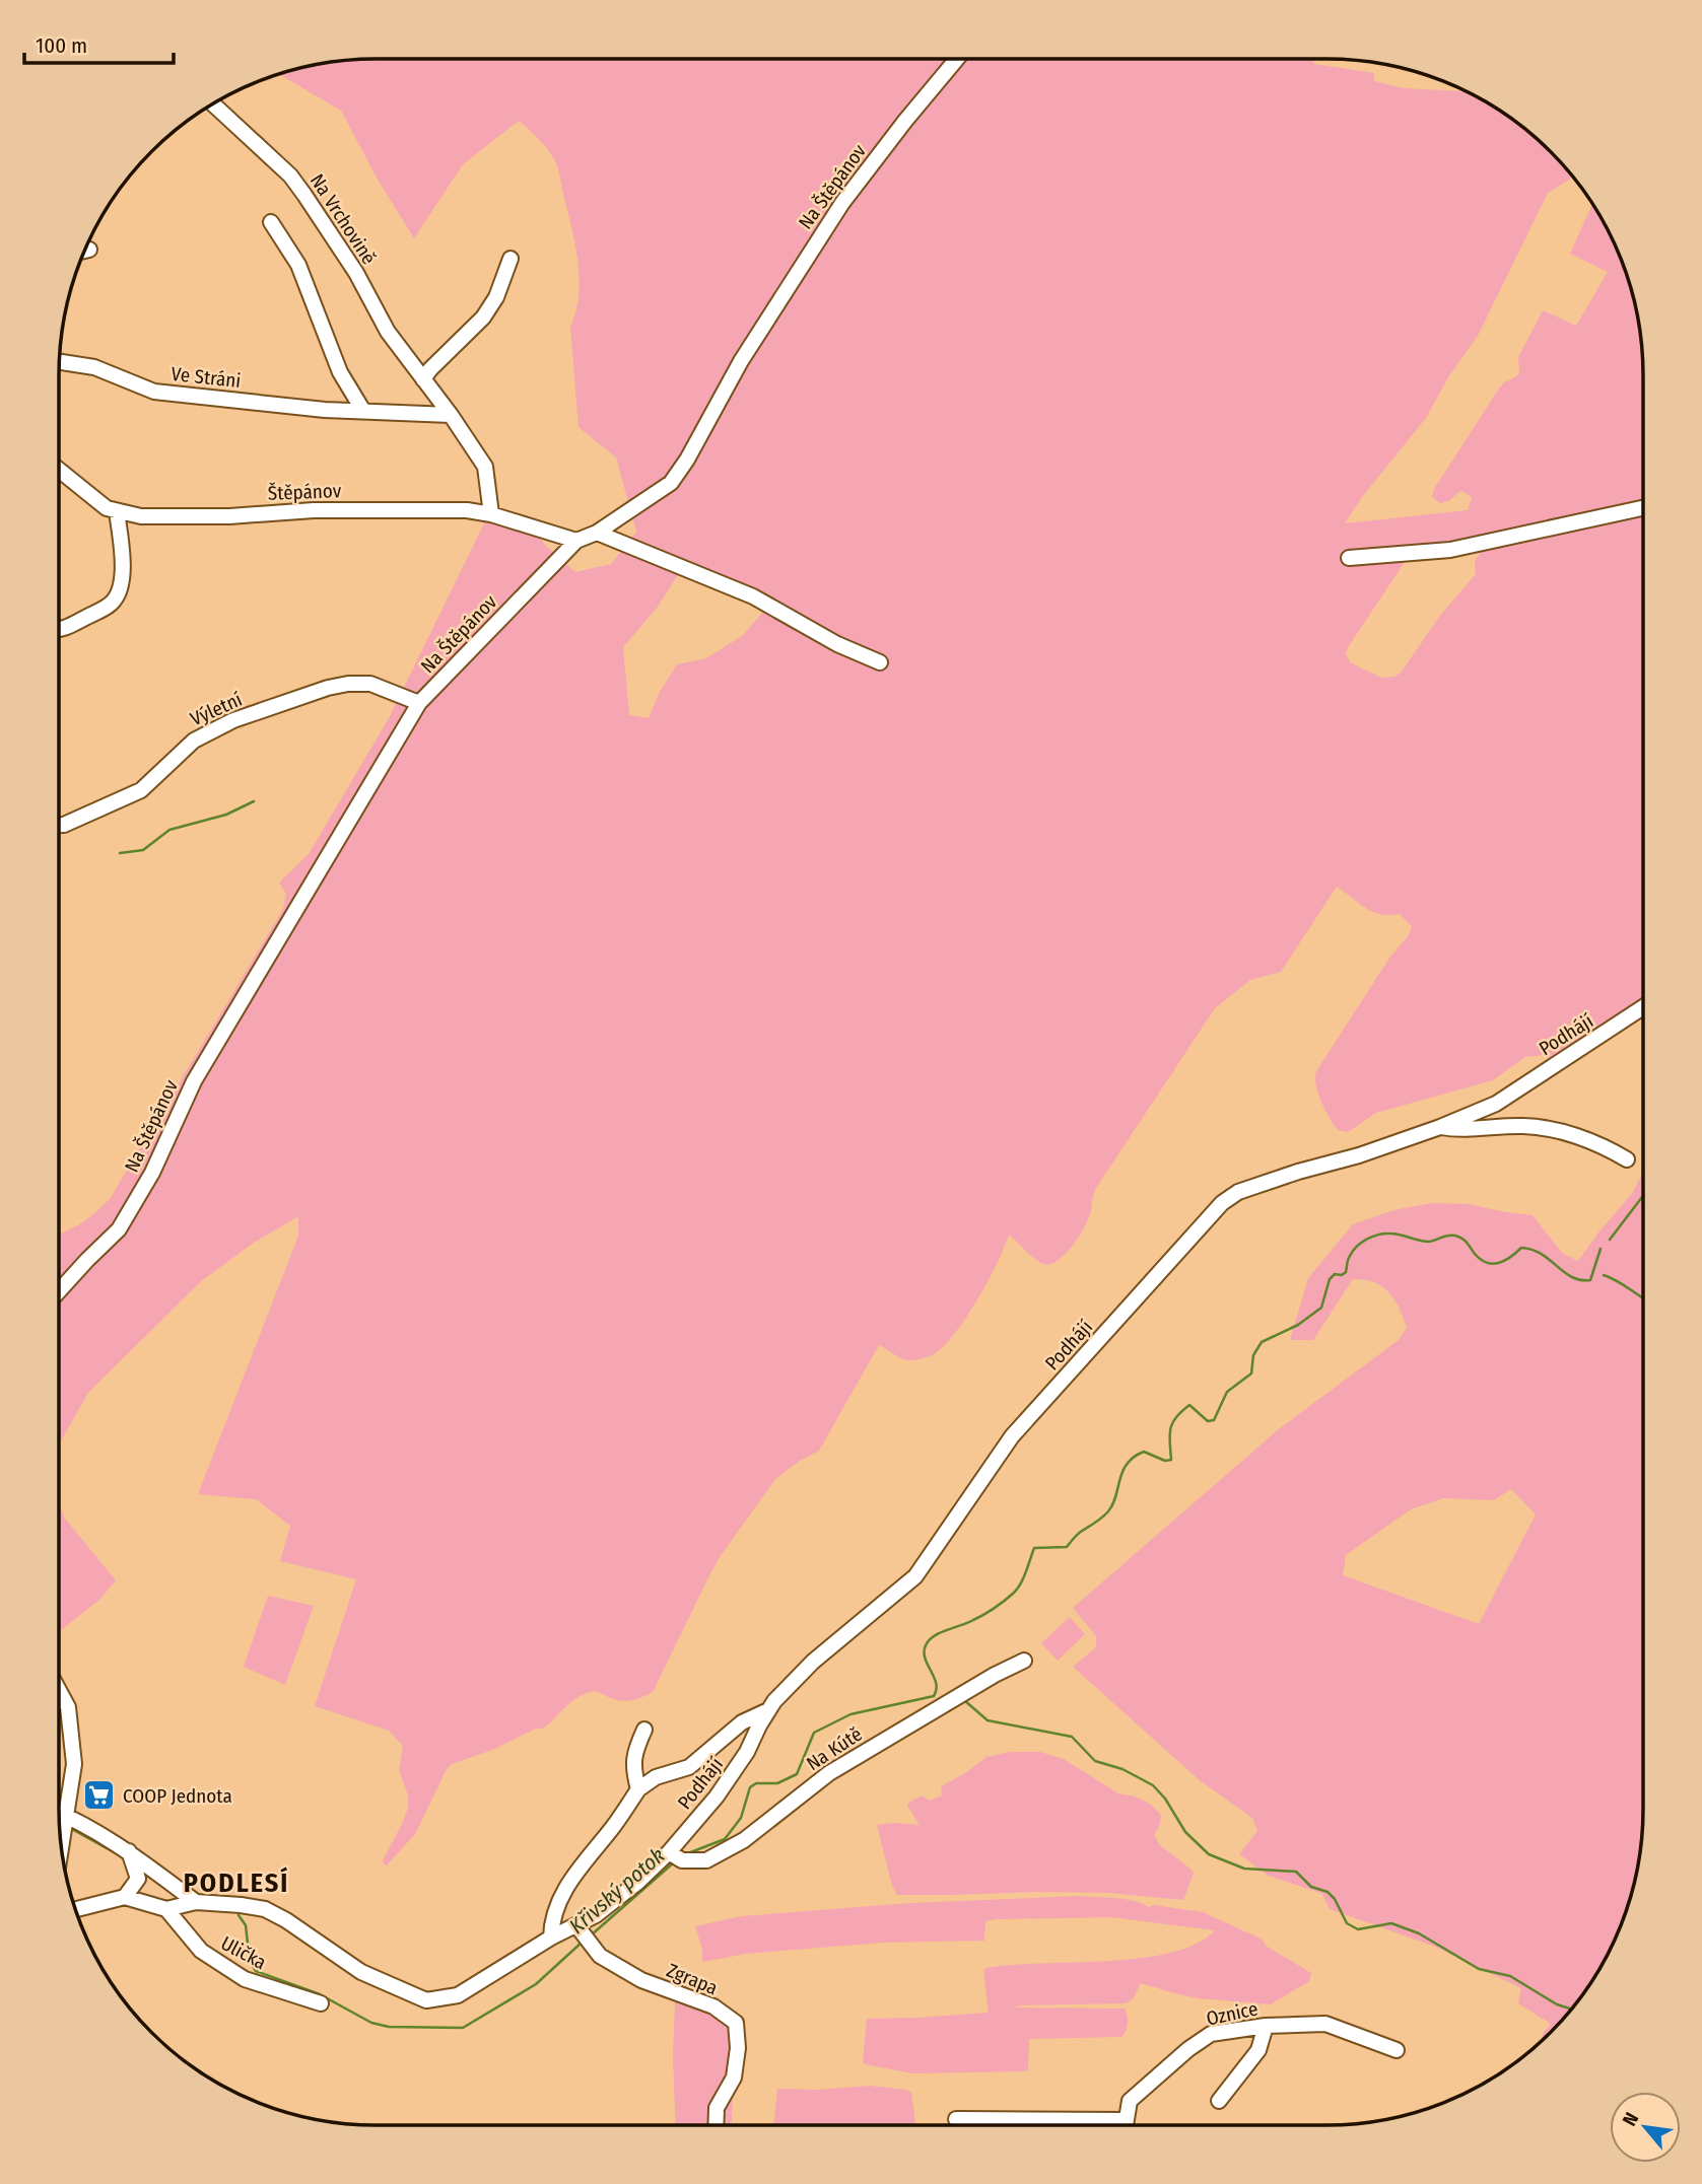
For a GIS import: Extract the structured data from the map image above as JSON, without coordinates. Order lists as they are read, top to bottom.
{
  "streets": {
    "street": [
      "Na Štěpánov",
      "Na Vrchovině",
      "Ve Stráni",
      "Štěpánov",
      "Výletní",
      "Podhájí",
      "Na Kútě",
      "Ulička",
      "Zgrapa",
      "Oznice"
    ]
  },
  "crossings": [
    ["Na Štěpánov", "Štěpánov"],
    ["Na Štěpánov", "Výletní"],
    ["Na Vrchovině", "Ve Stráni"],
    ["Na Vrchovině", "Štěpánov"],
    ["Podhájí", "Na Kútě"],
    ["Podhájí", "Ulička"],
    ["Podhájí", "Zgrapa"]
  ],
  "districts": ["PODLESÍ"],
  "water": ["Křivský potok"],
  "places": {
    "supermarket": ["COOP Jednota"]
  },
  "scale_bar": "100 m",
  "north": "top left"
}
